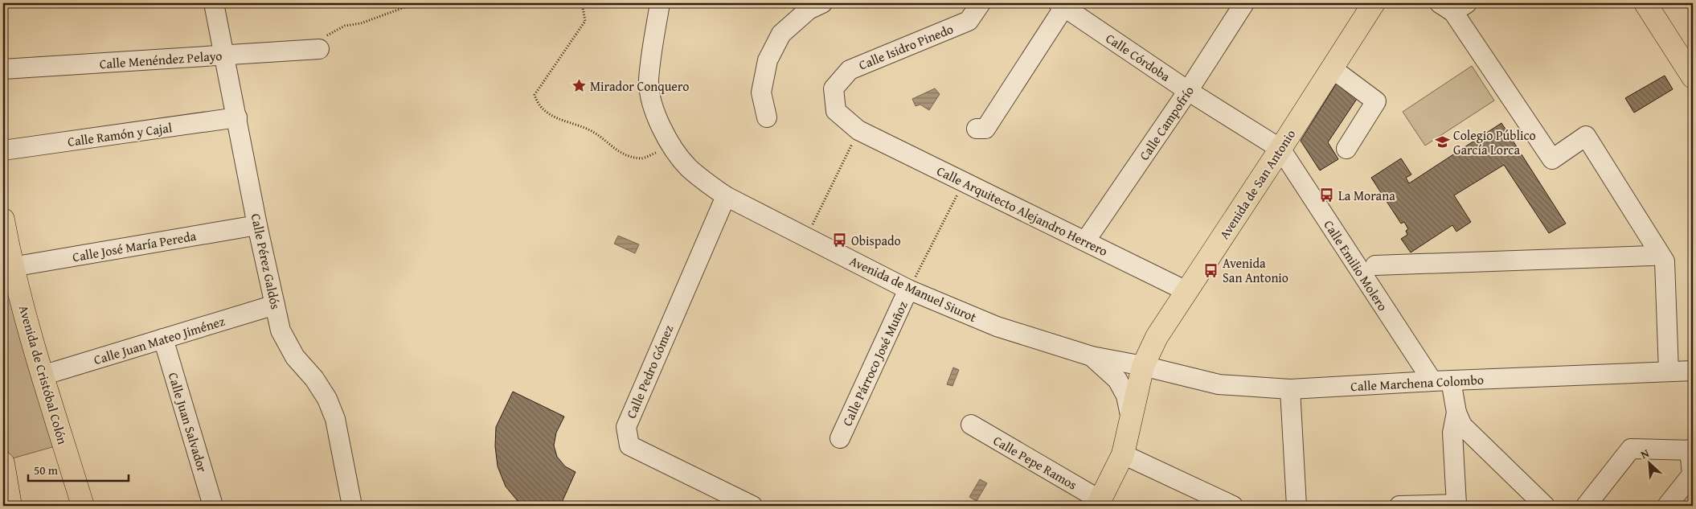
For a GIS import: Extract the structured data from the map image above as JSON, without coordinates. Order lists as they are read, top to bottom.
{
  "streets": {
    "main road": ["Avenida de San Antonio", "Avenida de Manuel Siurot", "Avenida de Cristóbal Colón"],
    "street": [
      "Calle Isidro Pinedo",
      "Calle Córdoba",
      "Calle Menéndez Pelayo",
      "Calle Campofrío",
      "Calle Ramón y Cajal",
      "Calle Arquitecto Alejandro Herrero",
      "Calle José María Pereda",
      "Calle Pérez Galdós",
      "Calle Emilio Molero",
      "Calle Juan Mateo Jiménez",
      "Calle Párroco José Muñoz",
      "Calle Pedro Gómez",
      "Calle Marchena Colombo",
      "Calle Juan Salvador",
      "Calle Pepe Ramos"
    ]
  },
  "crossings": [
    ["Calle Isidro Pinedo", "Calle Arquitecto Alejandro Herrero"],
    ["Calle Córdoba", "Calle Campofrío"],
    ["Calle Córdoba", "Avenida de San Antonio"],
    ["Calle Córdoba", "Calle Emilio Molero"],
    ["Calle Menéndez Pelayo", "Calle Pérez Galdós"],
    ["Calle Campofrío", "Calle Arquitecto Alejandro Herrero"],
    ["Calle Ramón y Cajal", "Calle Pérez Galdós"],
    ["Avenida de San Antonio", "Calle Arquitecto Alejandro Herrero"],
    ["Avenida de San Antonio", "Calle Emilio Molero"],
    ["Avenida de San Antonio", "Avenida de Manuel Siurot"],
    ["Avenida de San Antonio", "Calle Marchena Colombo"],
    ["Calle José María Pereda", "Calle Pérez Galdós"],
    ["Calle José María Pereda", "Avenida de Cristóbal Colón"],
    ["Calle Pérez Galdós", "Calle Juan Mateo Jiménez"],
    ["Calle Emilio Molero", "Calle Marchena Colombo"],
    ["Avenida de Manuel Siurot", "Calle Párroco José Muñoz"],
    ["Avenida de Manuel Siurot", "Calle Pedro Gómez"],
    ["Avenida de Manuel Siurot", "Calle Marchena Colombo"],
    ["Avenida de Manuel Siurot", "Calle Pepe Ramos"],
    ["Calle Juan Mateo Jiménez", "Avenida de Cristóbal Colón"],
    ["Calle Juan Mateo Jiménez", "Calle Juan Salvador"]
  ],
  "places": {
    "place": ["Mirador Conquero"],
    "school or university": ["Colegio Público García Lorca"],
    "bus stop": ["La Morana", "Obispado", "Avenida San Antonio"]
  },
  "scale_bar": "50 m",
  "north": "top left"
}
